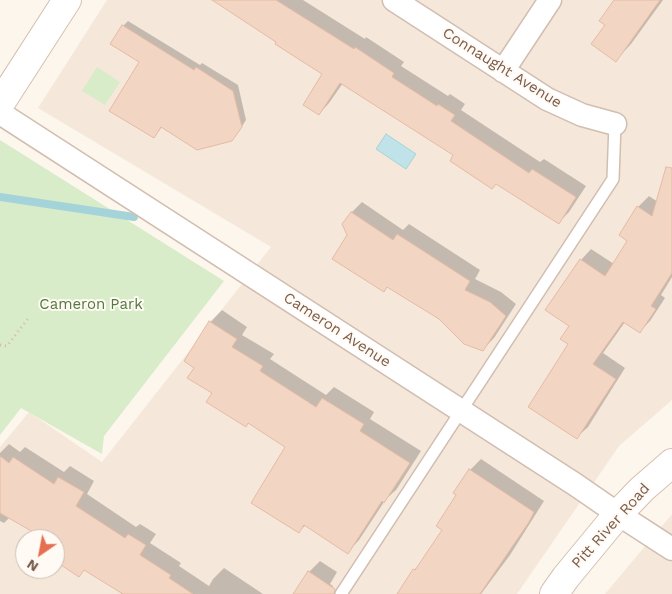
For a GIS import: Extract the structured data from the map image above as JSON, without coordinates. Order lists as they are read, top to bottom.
{
  "streets": {
    "main road": ["Pitt River Road"],
    "street": ["Connaught Avenue", "Cameron Avenue"]
  },
  "crossings": [
    ["Cameron Avenue", "Pitt River Road"]
  ],
  "parks": ["Cameron Park"],
  "north": "bottom left"
}
